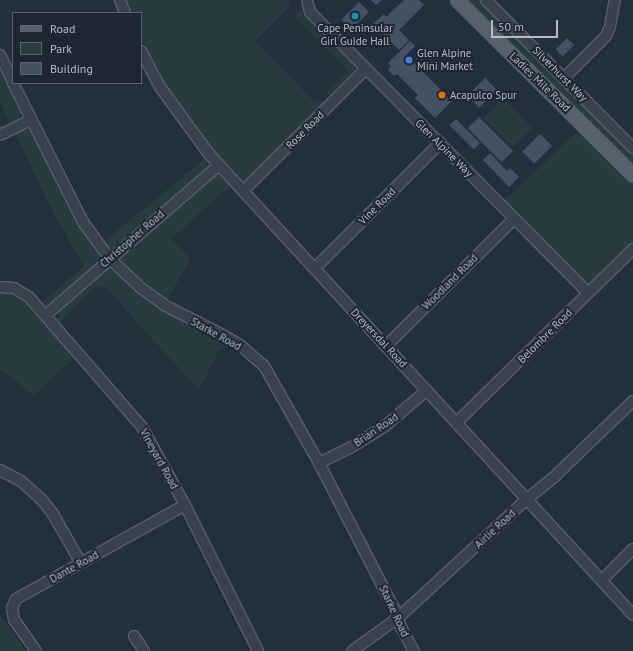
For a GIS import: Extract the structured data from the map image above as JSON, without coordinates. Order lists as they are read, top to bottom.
{
  "streets": {
    "main road": ["Ladies Mile Road"],
    "street": [
      "Silverhurst Way",
      "Rose Road",
      "Glen Alpine Way",
      "Vine Road",
      "Christopher Road",
      "Woodland Road",
      "Starke Road",
      "Belombre Road",
      "Dreyersdal Road",
      "Brian Road",
      "Vineyard Road",
      "Airlie Road",
      "Dante Road"
    ]
  },
  "crossings": [
    ["Rose Road", "Glen Alpine Way"],
    ["Rose Road", "Dreyersdal Road"],
    ["Glen Alpine Way", "Vine Road"],
    ["Glen Alpine Way", "Woodland Road"],
    ["Glen Alpine Way", "Belombre Road"],
    ["Vine Road", "Dreyersdal Road"],
    ["Christopher Road", "Starke Road"],
    ["Christopher Road", "Dreyersdal Road"],
    ["Christopher Road", "Vineyard Road"],
    ["Woodland Road", "Dreyersdal Road"],
    ["Starke Road", "Brian Road"],
    ["Starke Road", "Airlie Road"],
    ["Belombre Road", "Dreyersdal Road"],
    ["Dreyersdal Road", "Brian Road"],
    ["Dreyersdal Road", "Airlie Road"],
    ["Vineyard Road", "Dante Road"]
  ],
  "places": ["Cape Peninsular Girl Guide Hall", "Glen Alpine Mini Market", "Acapulco Spur"],
  "legend": ["Road", "Park", "Building"],
  "scale_bar": "50 m"
}
